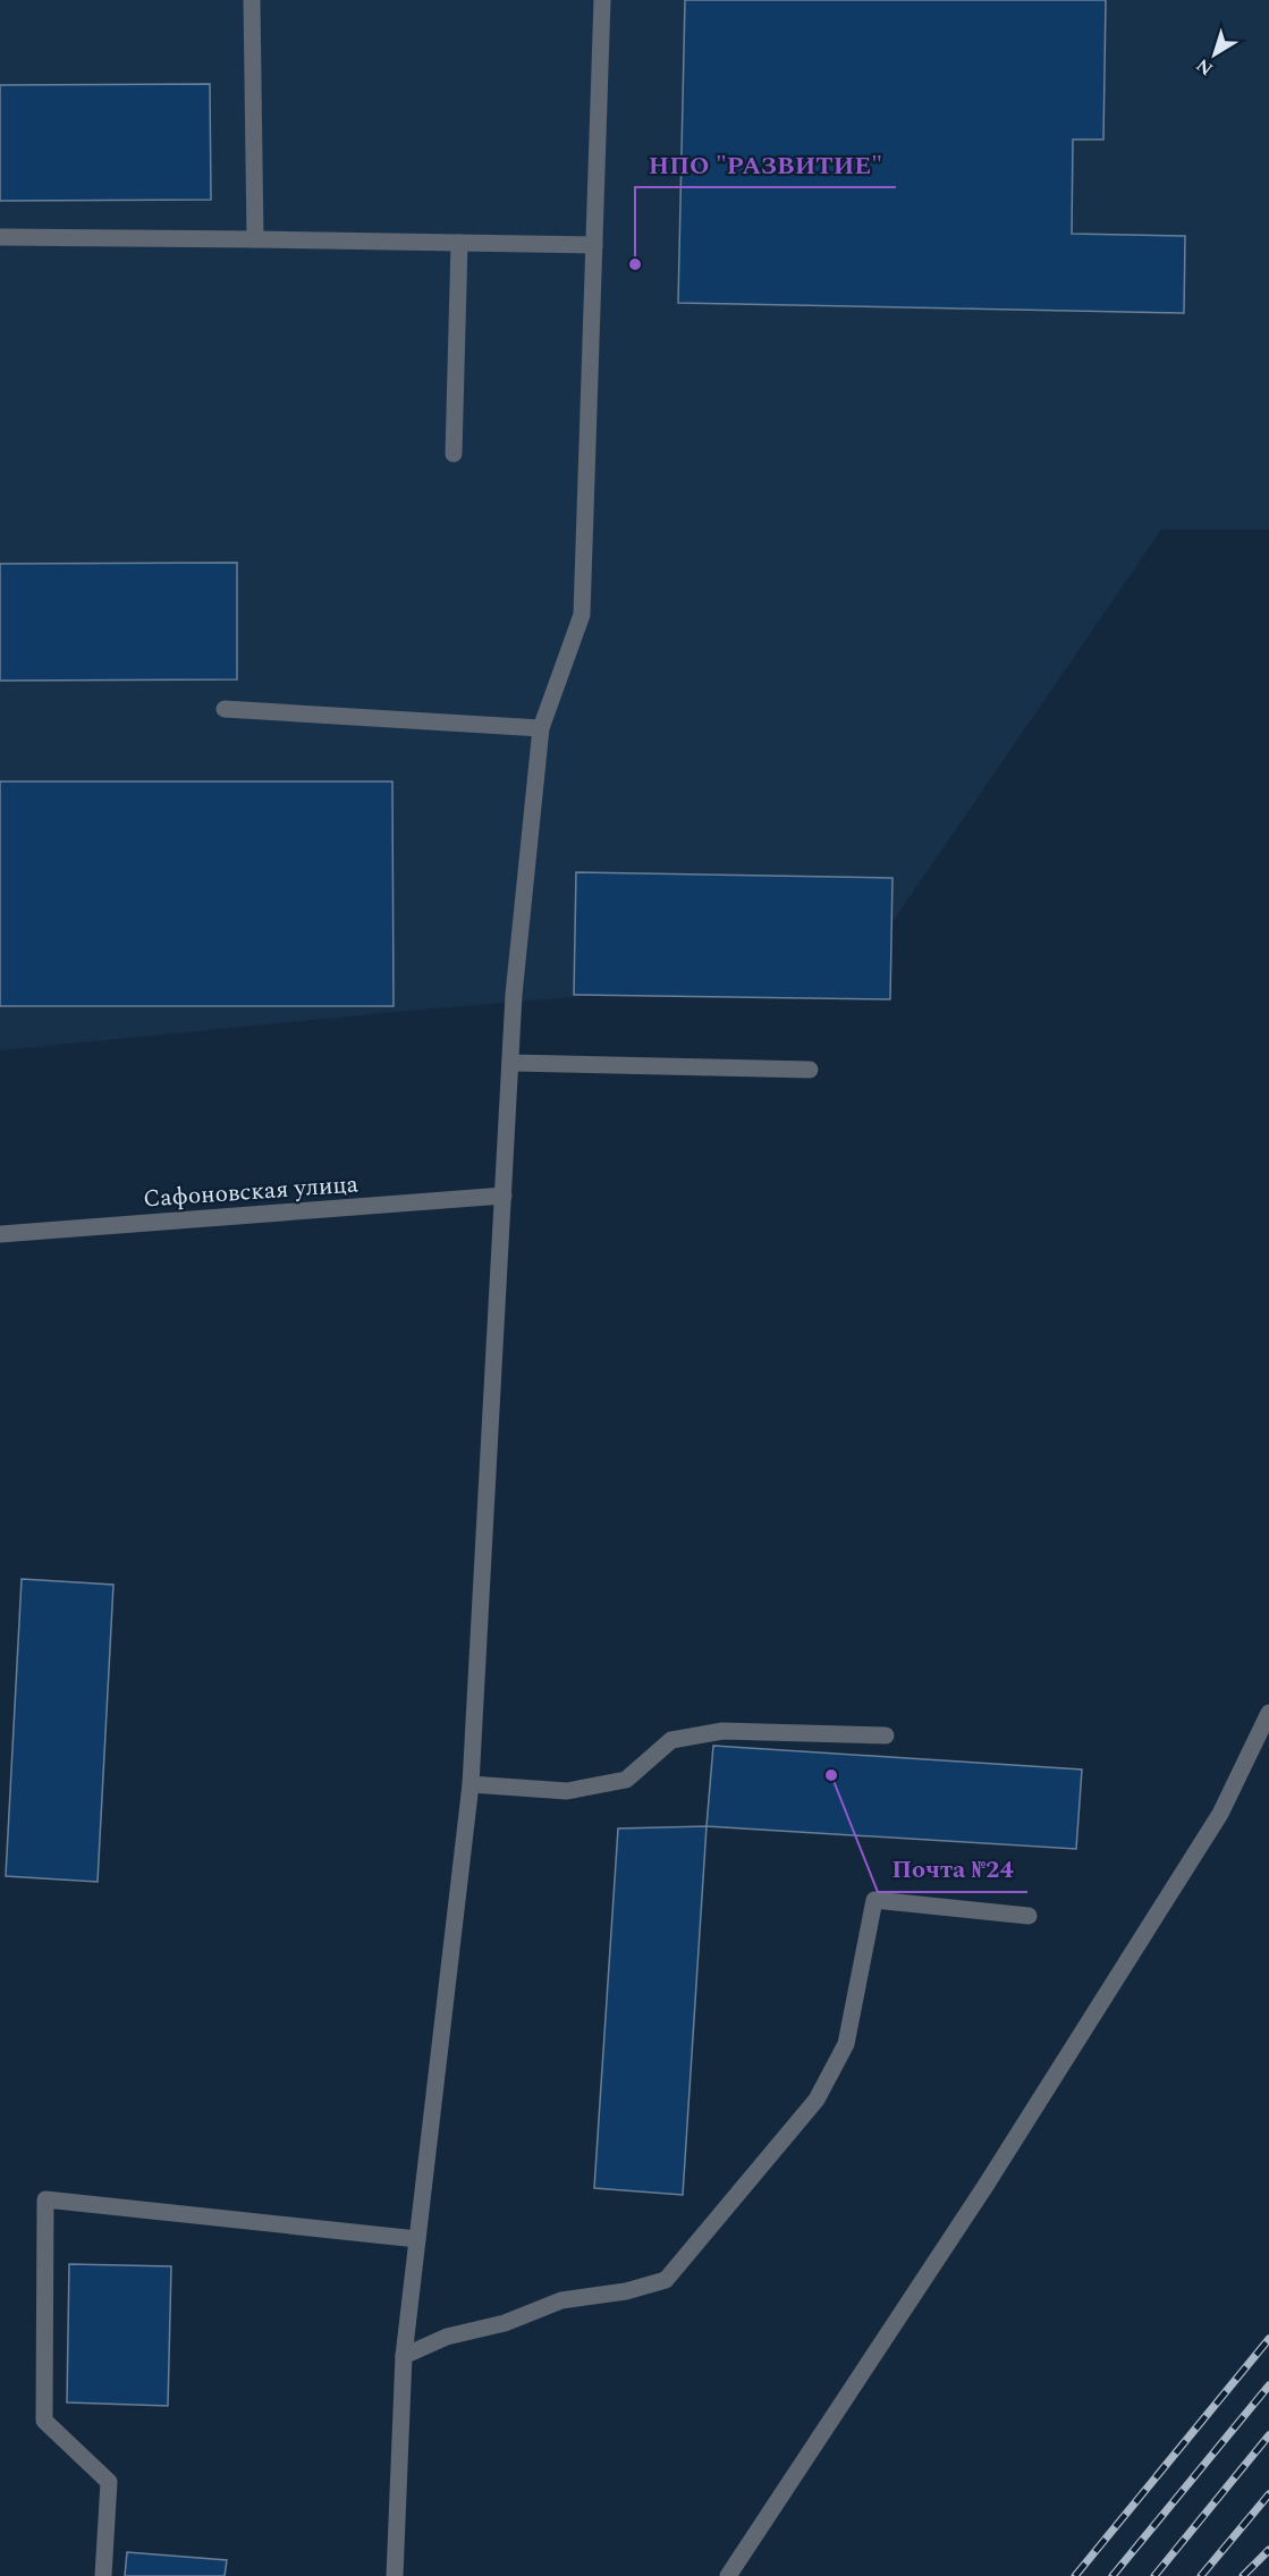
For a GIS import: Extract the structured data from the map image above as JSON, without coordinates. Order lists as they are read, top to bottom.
{
  "streets": {
    "street": ["Сафоновская улица"]
  },
  "places": ["НПО \"РАЗВИТИЕ\"", "Почта №24"],
  "north": "bottom left"
}
